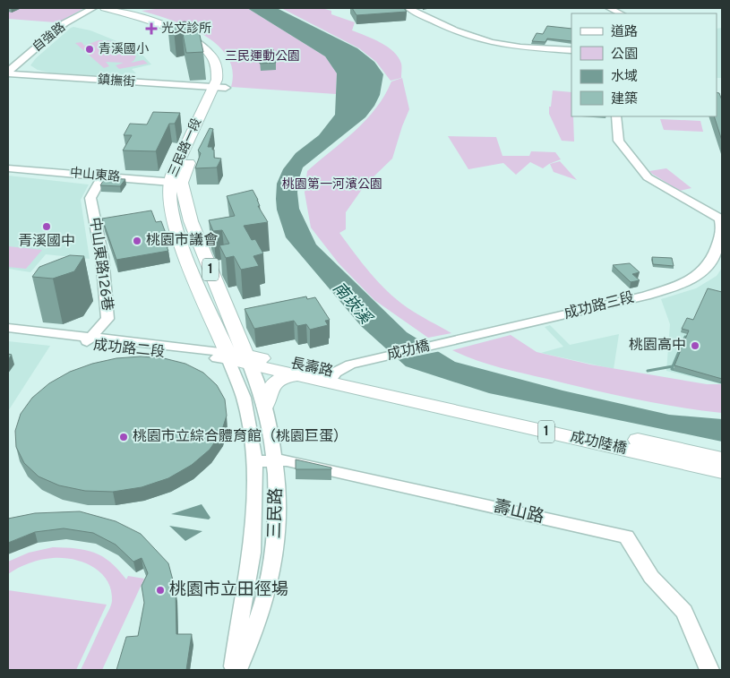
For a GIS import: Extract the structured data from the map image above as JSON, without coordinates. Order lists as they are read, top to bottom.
{
  "streets": {
    "main road": [
      "三民路一段",
      "1",
      "長壽路",
      "成功陸橋"
    ],
    "street": [
      "自強路",
      "鎮撫街",
      "中山東路",
      "中山東路126巷",
      "成功路三段",
      "成功路二段",
      "成功橋",
      "壽山路",
      "三民路"
    ]
  },
  "crossings": [
    ["自強路", "鎮撫街"],
    ["鎮撫街", "三民路一段"],
    ["三民路一段", "中山東路"],
    ["三民路一段", "成功路二段"],
    ["三民路一段", "長壽路"],
    ["三民路一段", "三民路"],
    ["中山東路", "中山東路126巷"],
    ["中山東路126巷", "成功路二段"],
    ["成功路三段", "成功橋"],
    ["成功路二段", "長壽路"],
    ["成功路二段", "三民路"],
    ["成功橋", "長壽路"],
    ["長壽路", "成功陸橋"],
    ["長壽路", "三民路"],
    ["壽山路", "三民路"]
  ],
  "water": ["南崁溪"],
  "parks": ["三民運動公園", "桃園第一河濱公園"],
  "places": {
    "health": ["光文診所"],
    "other": [
      "青溪國小",
      "青溪國中",
      "桃園市議會",
      "桃園高中",
      "桃園市立綜合體育館（桃園巨蛋）",
      "桃園市立田徑場"
    ]
  },
  "legend": [
    "道路",
    "公園",
    "水域",
    "建築"
  ]
}
